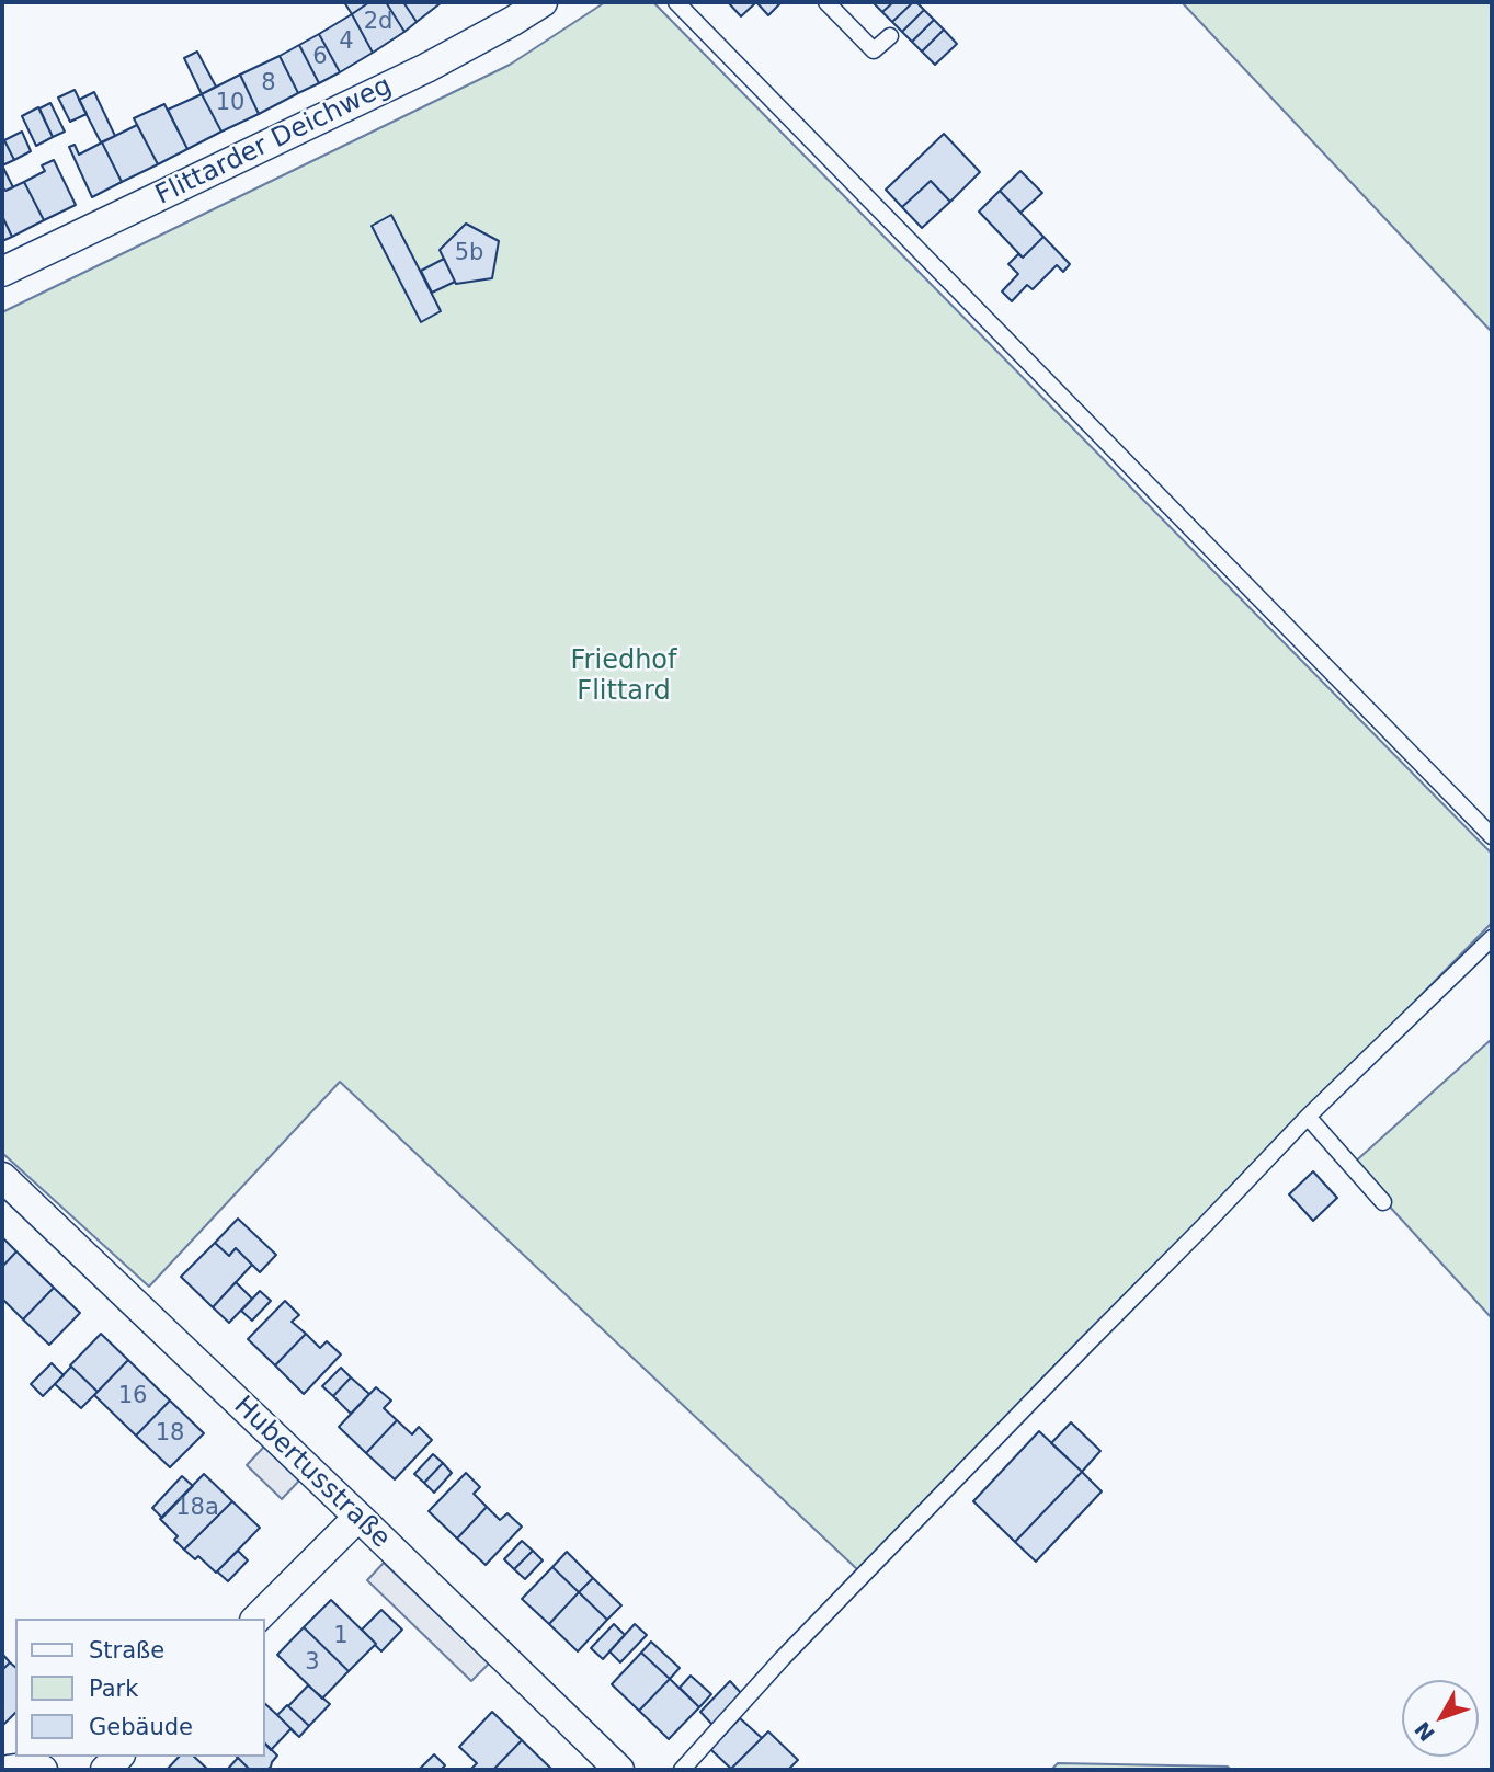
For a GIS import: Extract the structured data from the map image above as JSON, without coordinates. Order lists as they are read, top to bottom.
{
  "streets": {
    "street": ["Flittarder Deichweg", "Hubertusstraße"]
  },
  "parks": ["Friedhof Flittard"],
  "house_numbers": [
    "2d",
    "4",
    "6",
    "8",
    "10",
    "5b",
    "16",
    "18",
    "18a",
    "1",
    "3"
  ],
  "legend": ["Straße", "Park", "Gebäude"],
  "north": "bottom left"
}
